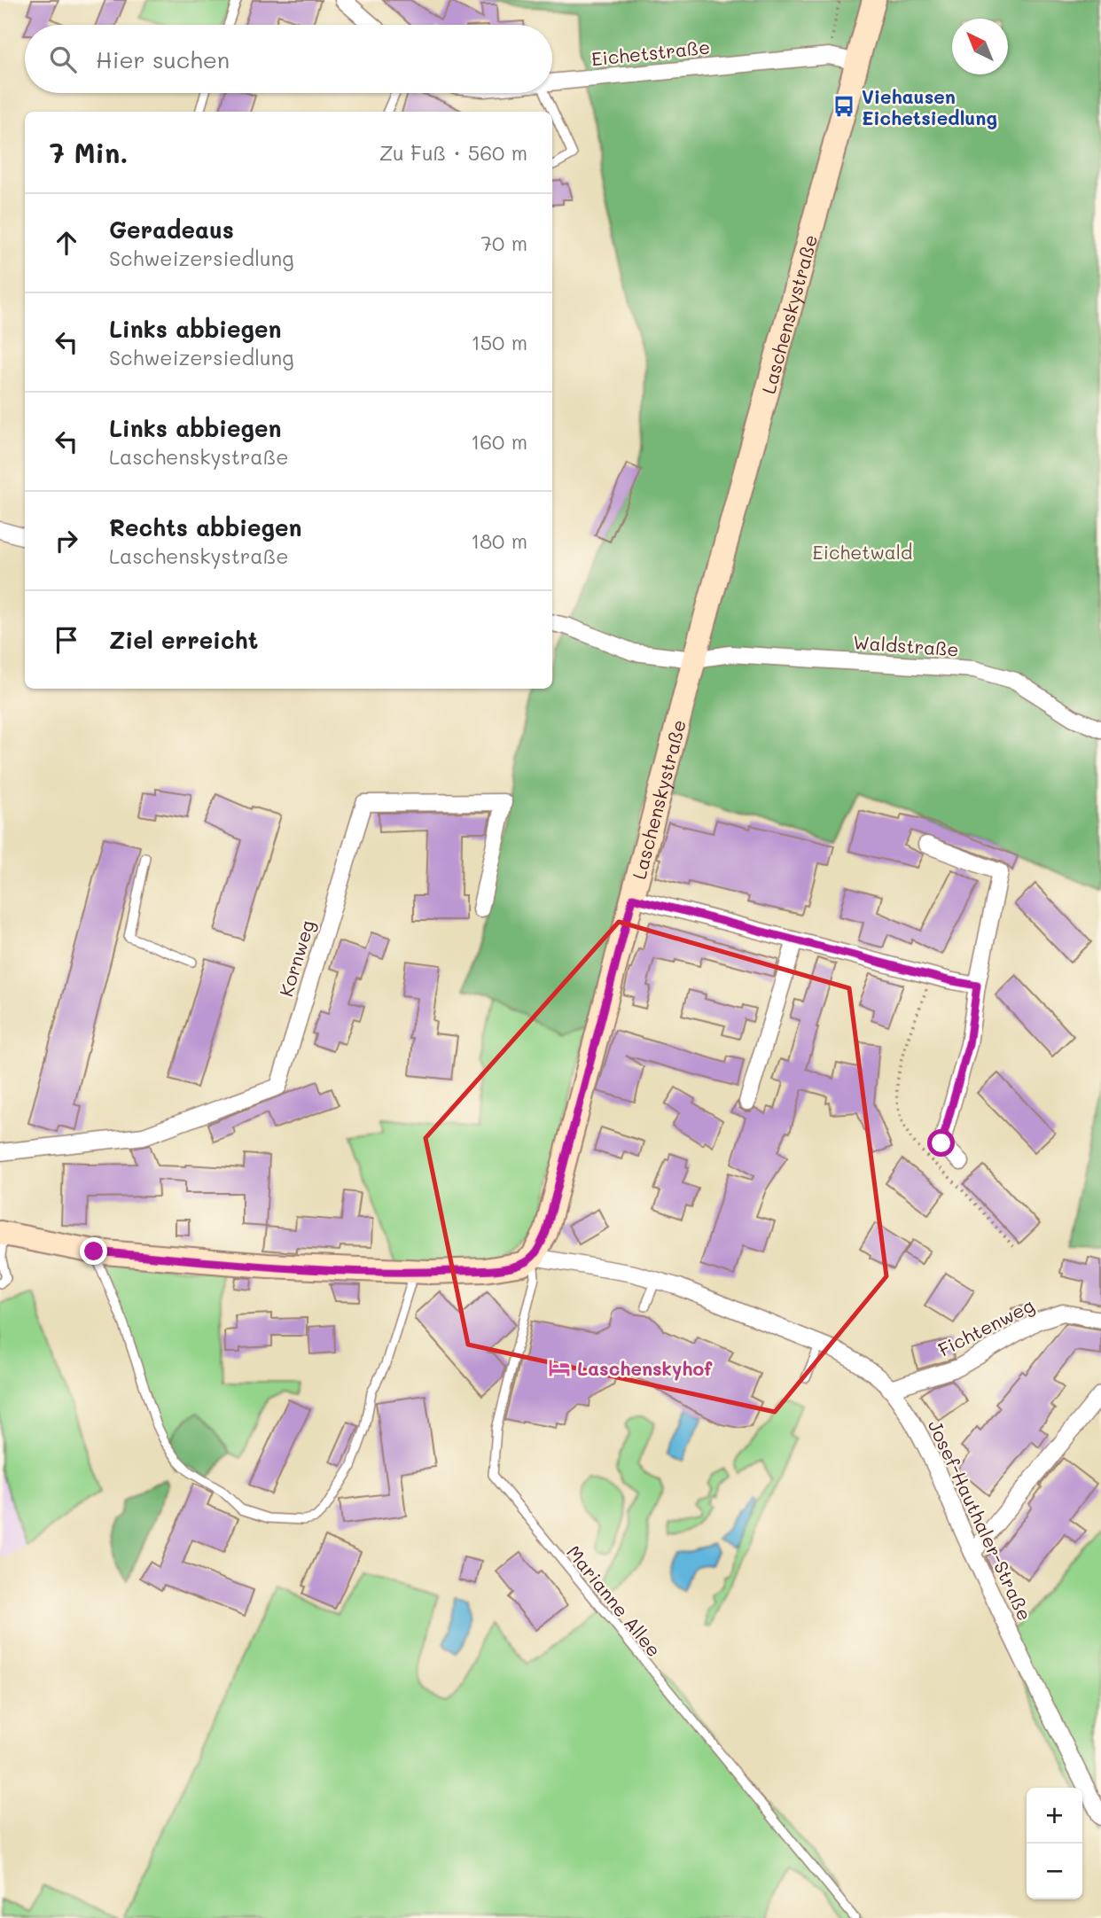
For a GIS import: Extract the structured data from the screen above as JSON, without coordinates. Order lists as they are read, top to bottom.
{
  "streets": {
    "street": [
      "Eichetstraße",
      "Laschenskystraße",
      "Waldstraße",
      "Kornweg",
      "Fichtenweg",
      "Josef-Hauthaler-Straße"
    ],
    "lane": ["Marianne Allee"]
  },
  "crossings": [
    ["Eichetstraße", "Laschenskystraße"],
    ["Laschenskystraße", "Waldstraße"],
    ["Laschenskystraße", "Josef-Hauthaler-Straße"],
    ["Laschenskystraße", "Marianne Allee"],
    ["Fichtenweg", "Josef-Hauthaler-Straße"],
    ["Josef-Hauthaler-Straße", "Marianne Allee"]
  ],
  "parks": ["Eichetwald"],
  "places": {
    "bus stop": ["Viehausen Eichetsiedlung"],
    "hotel": ["Laschenskyhof"]
  },
  "north": "top left",
  "page": {
    "search": "Hier suchen",
    "heading": ["7 Min.", "Zu Fuß · 560 m"],
    "list": [
      ["Geradeaus", "Schweizersiedlung", "70 m"],
      ["Links abbiegen", "Schweizersiedlung", "150 m"],
      ["Links abbiegen", "Laschenskystraße", "160 m"],
      ["Rechts abbiegen", "Laschenskystraße", "180 m"],
      "Ziel erreicht"
    ],
    "map_buttons": ["+", "−"]
  }
}
